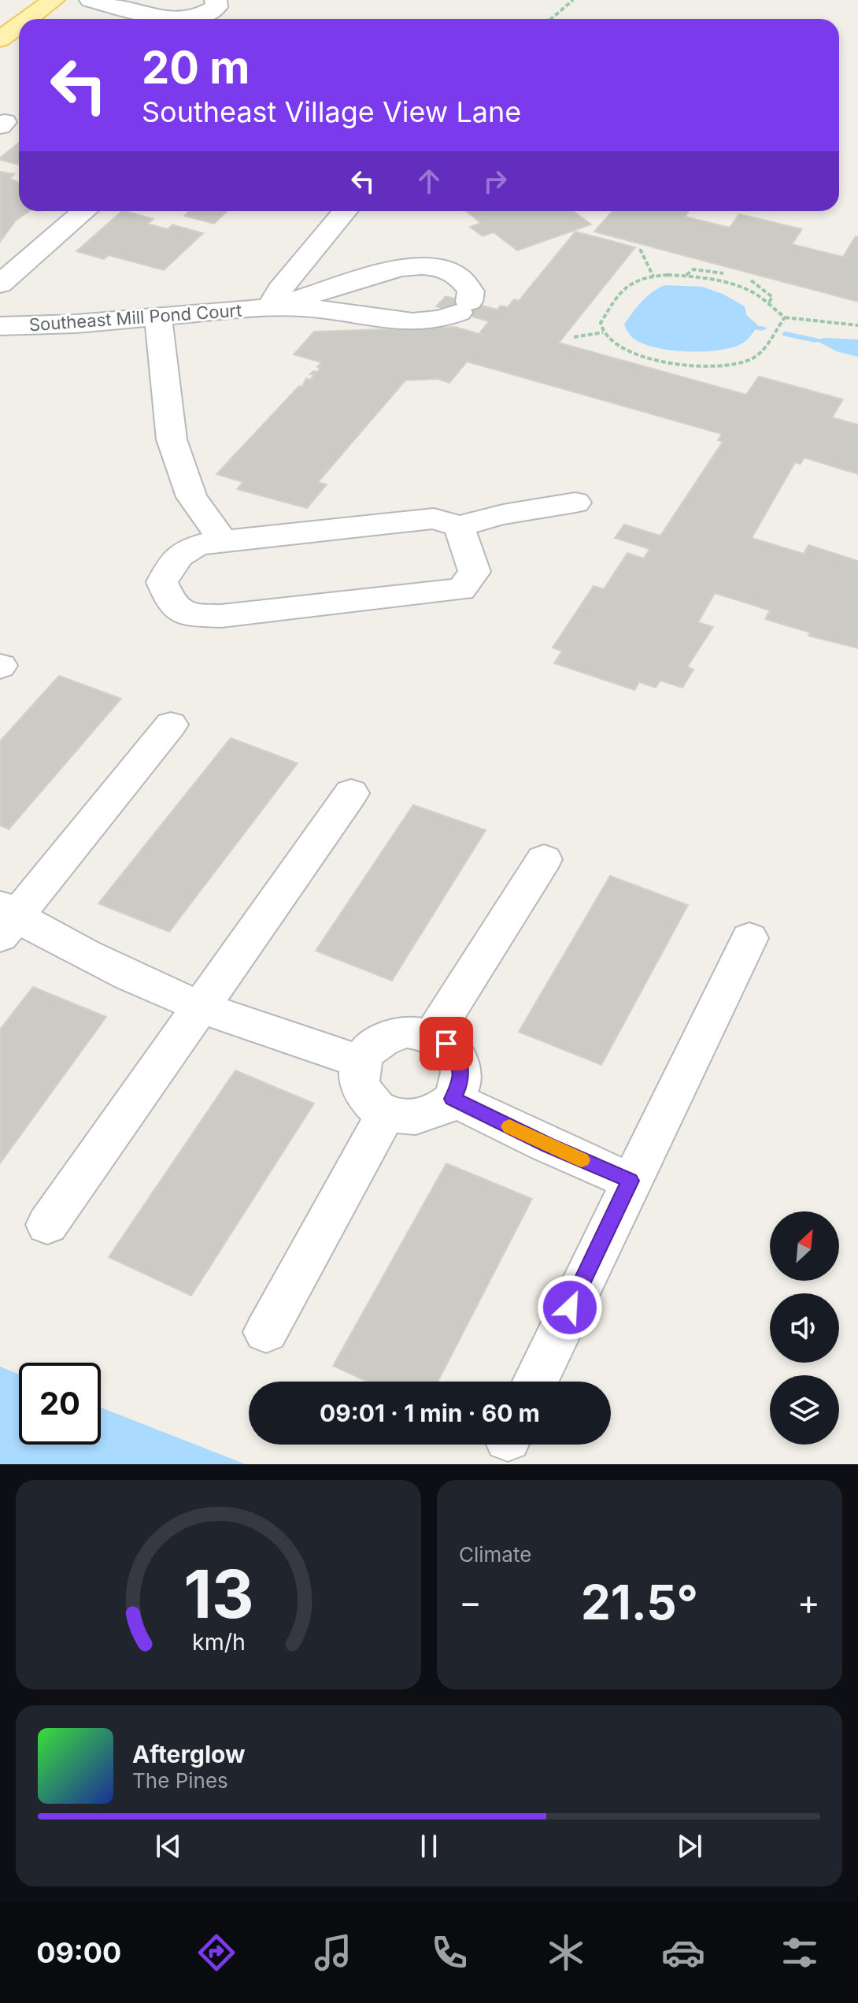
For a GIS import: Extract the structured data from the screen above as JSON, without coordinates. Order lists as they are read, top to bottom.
{
  "streets": {
    "street": ["Southeast Mill Pond Court"]
  },
  "north": "top right",
  "page": {
    "turn": ["20 m", "Southeast Village View Lane"],
    "limit": "20",
    "trip": "09:01 · 1 min · 60 m",
    "tile": "Climate",
    "heat": ["−", "21.5°", "+"],
    "song": ["Afterglow", "The Pines"],
    "tabs": "09:00",
    "gauge": ["13", "km/h"]
  }
}
